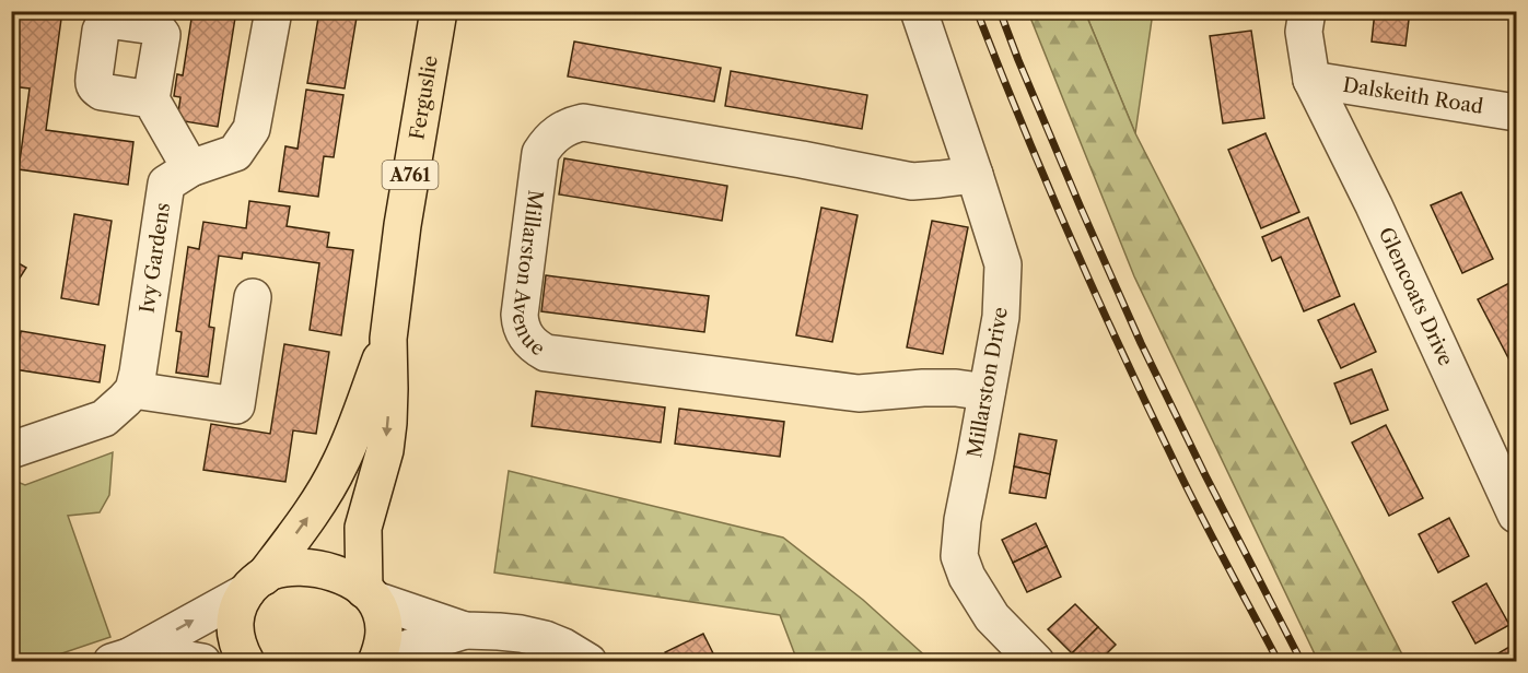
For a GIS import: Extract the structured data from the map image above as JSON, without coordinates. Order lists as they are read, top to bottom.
{
  "streets": {
    "main road": ["Ferguslie", "A761"],
    "street": [
      "Dalskeith Road",
      "Ivy Gardens",
      "Millarston Avenue",
      "Glencoats Drive",
      "Millarston Drive"
    ]
  },
  "crossings": [
    ["Dalskeith Road", "Glencoats Drive"],
    ["Ferguslie", "A761"],
    ["Millarston Avenue", "Millarston Drive"]
  ]
}
